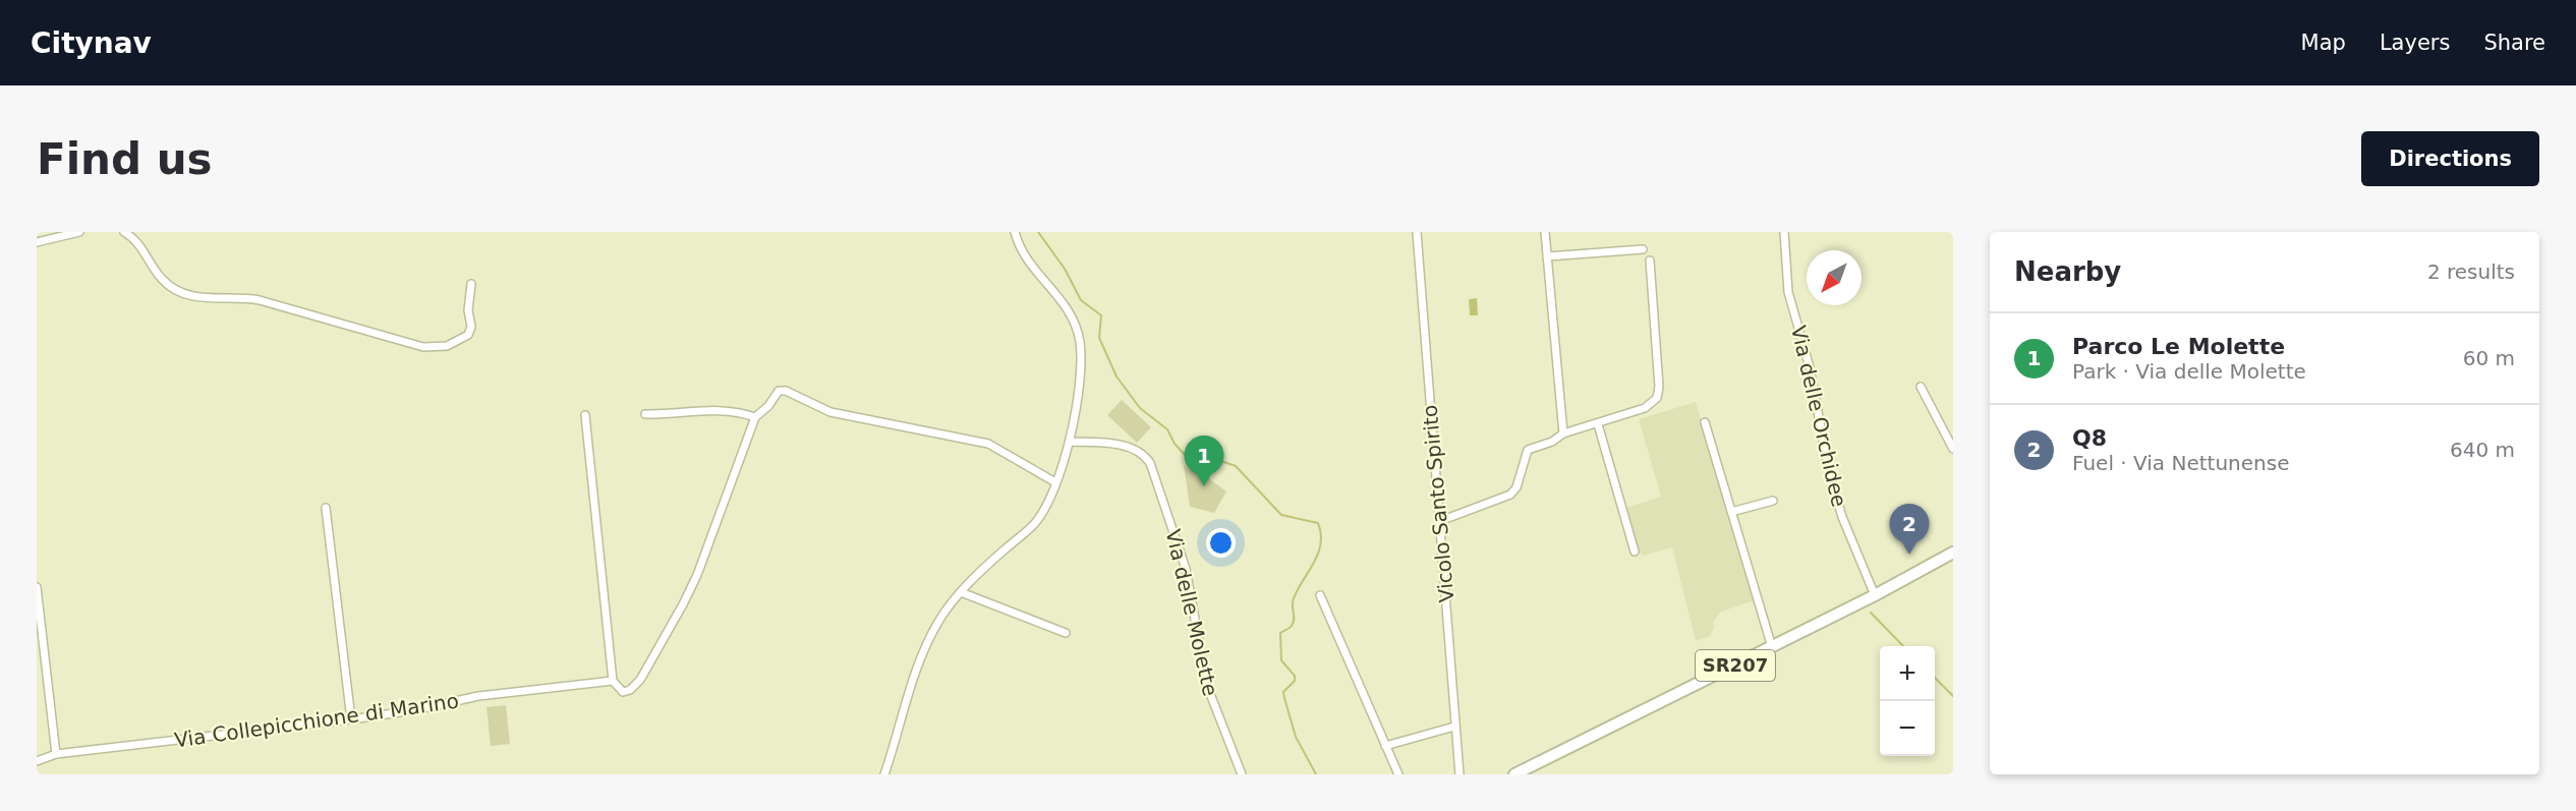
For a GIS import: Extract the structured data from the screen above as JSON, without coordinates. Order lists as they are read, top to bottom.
{
  "streets": {
    "main road": ["SR207"],
    "street": [
      "Via delle Orchidee",
      "Vicolo Santo Spirito",
      "Via delle Molette",
      "Via Collepicchione di Marino"
    ]
  },
  "crossings": [
    ["Via delle Orchidee", "SR207"]
  ],
  "north": "bottom left",
  "page": {
    "header": "Citynav",
    "nav": ["Map", "Layers", "Share"],
    "buttons": "Directions",
    "title": "Find us",
    "heading": ["Nearby", "2 results"],
    "list": [
      {
        "mark": "1",
        "name": "Parco Le Molette",
        "note": "Park · Via delle Molette",
        "value": "60 m"
      },
      {
        "mark": "2",
        "name": "Q8",
        "note": "Fuel · Via Nettunense",
        "value": "640 m"
      }
    ],
    "pins": ["1", "2"],
    "map_buttons": ["+", "−"]
  }
}
